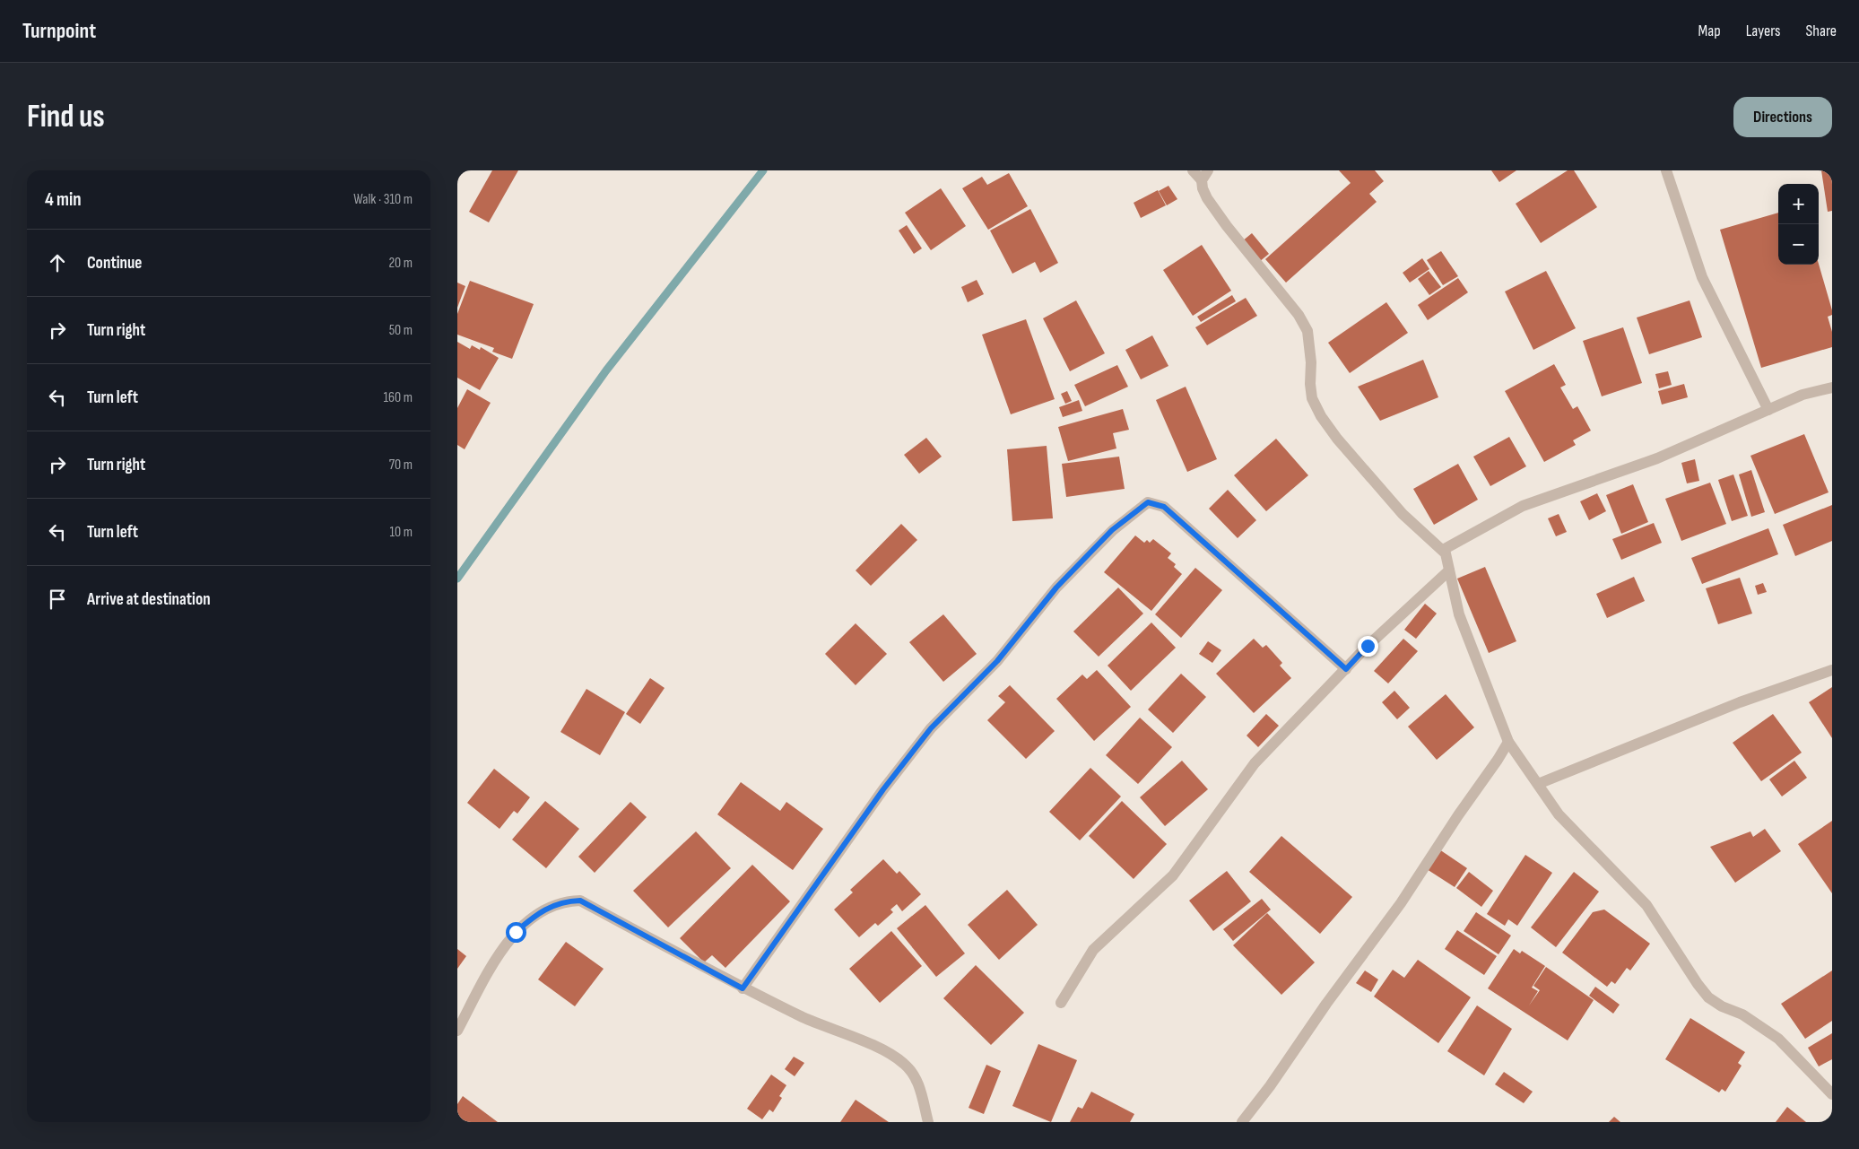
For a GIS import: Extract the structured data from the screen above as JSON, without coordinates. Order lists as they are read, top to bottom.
{
  "page": {
    "header": "Turnpoint",
    "nav": ["Map", "Layers", "Share"],
    "buttons": "Directions",
    "title": "Find us",
    "heading": ["4 min", "Walk · 310 m"],
    "map_buttons": ["+", "−"],
    "list": [
      ["Continue", "20 m"],
      ["Turn right", "50 m"],
      ["Turn left", "160 m"],
      ["Turn right", "70 m"],
      ["Turn left", "10 m"],
      "Arrive at destination"
    ]
  }
}
